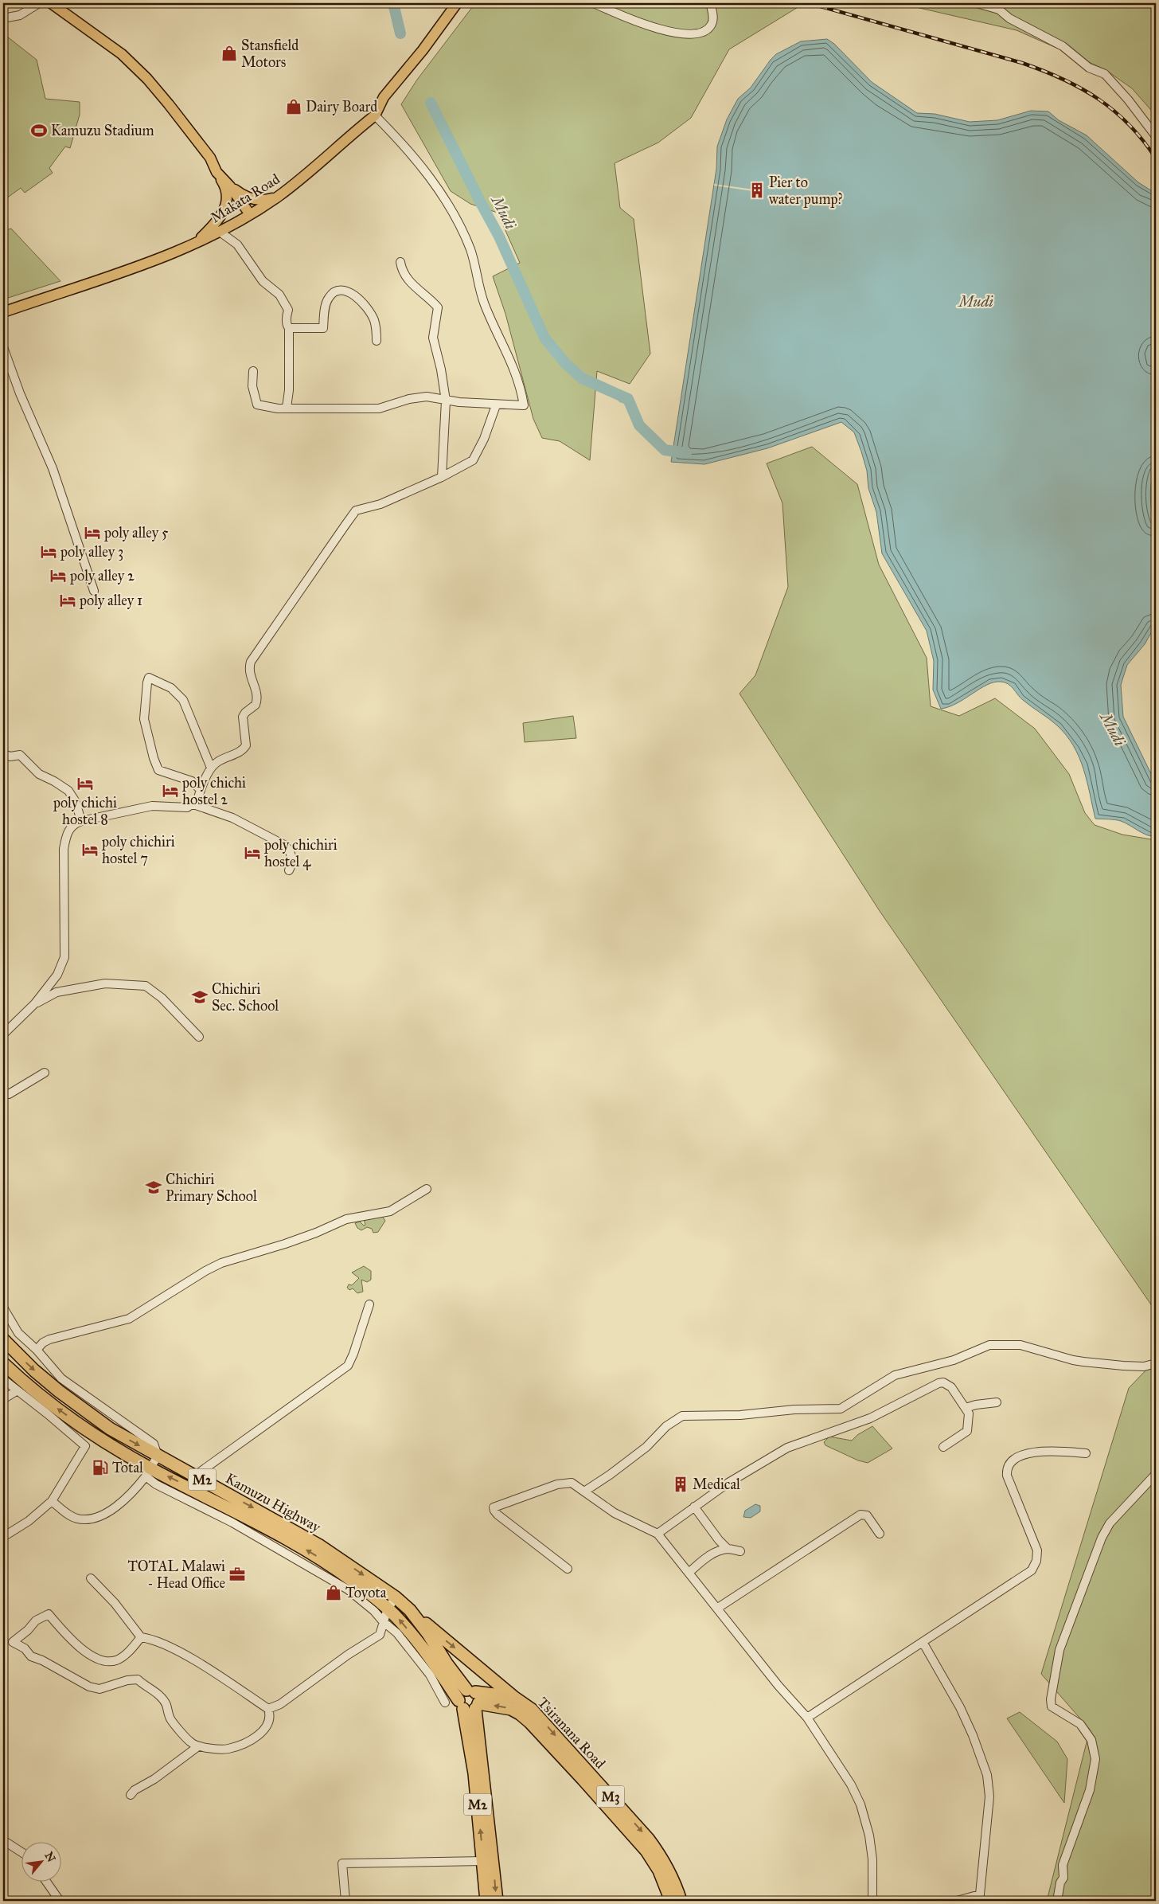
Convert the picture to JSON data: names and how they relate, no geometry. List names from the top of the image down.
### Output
{
  "streets": {
    "highway": [
      "M2",
      "Kamuzu Highway",
      "Tsiranana Road",
      "M3"
    ],
    "main road": ["Makata Road"]
  },
  "crossings": [
    ["Kamuzu Highway", "Tsiranana Road"]
  ],
  "water": ["Mudi"],
  "places": {
    "shop": ["Stansfield Motors", "Dairy Board", "Toyota"],
    "sports": ["Kamuzu Stadium"],
    "building": ["Pier to water pump?", "Medical"],
    "hotel": [
      "poly alley 5",
      "poly alley 3",
      "poly alley 2",
      "poly alley 1",
      "poly chichi hostel 8",
      "poly chichi hostel 2",
      "poly chichiri hostel 7",
      "poly chichiri hostel 4"
    ],
    "school or university": ["Chichiri Sec. School", "Chichiri Primary School"],
    "fuel station": ["Total"],
    "office": ["TOTAL Malawi - Head Office"]
  },
  "north": "top right"
}
